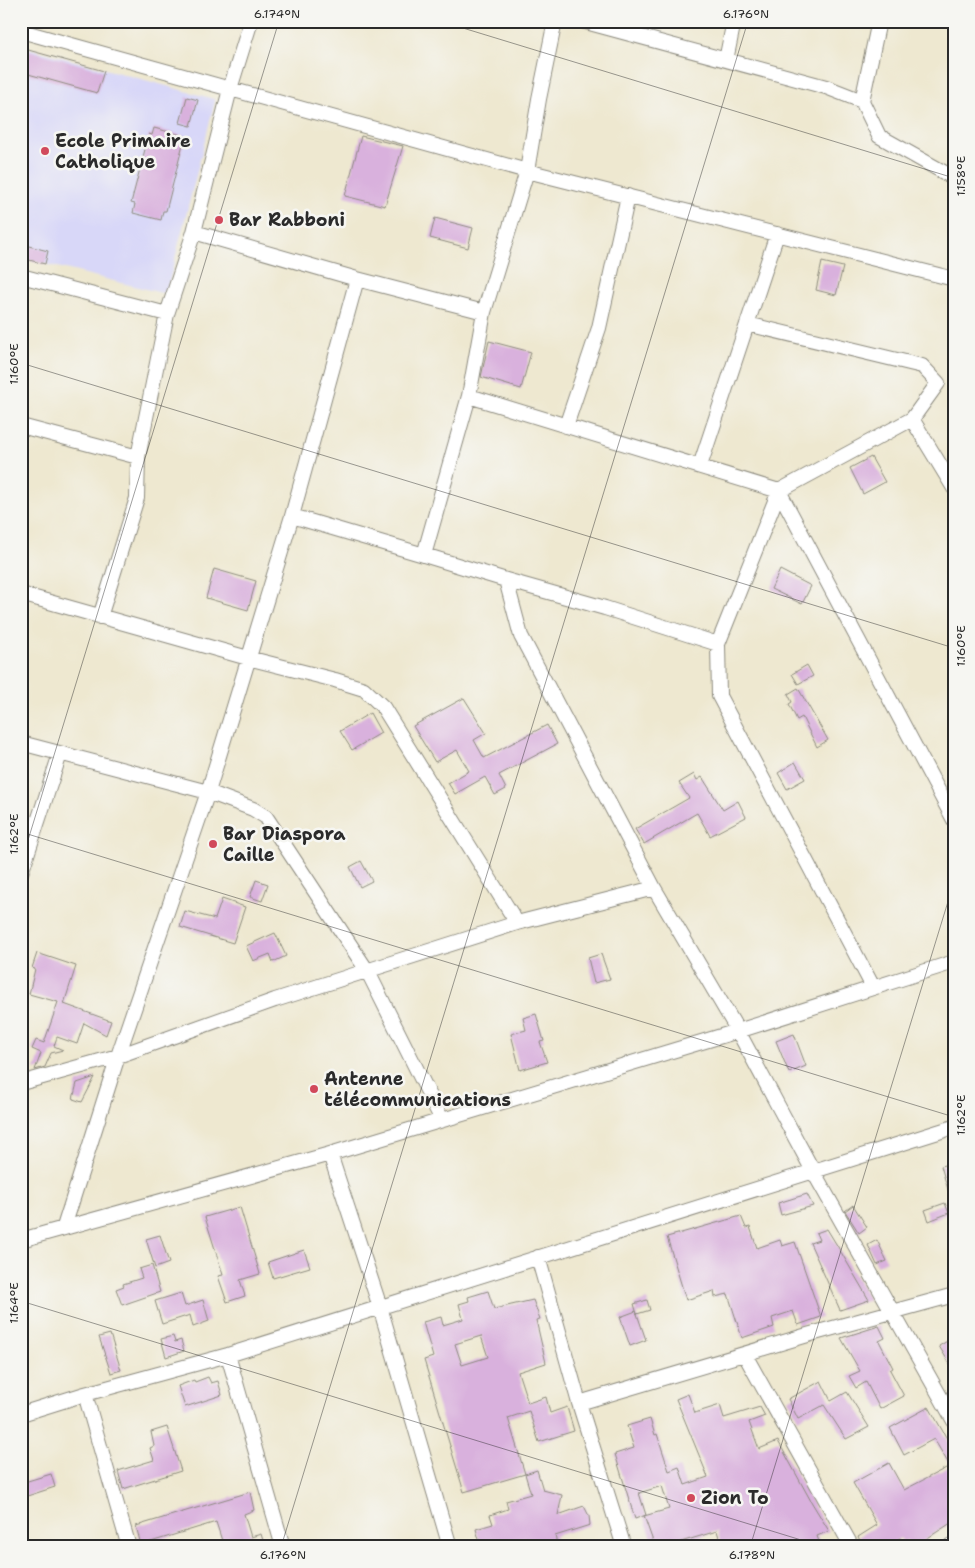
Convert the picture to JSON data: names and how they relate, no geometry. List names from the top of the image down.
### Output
{
  "places": [
    "Ecole Primaire Catholique",
    "Bar Rabboni",
    "Bar Diaspora Caille",
    "Antenne télécommunications",
    "Zion To"
  ],
  "coordinates": [
    "6.174°N",
    "6.176°N",
    "1.158°E",
    "1.160°E",
    "1.162°E",
    "1.164°E",
    "6.178°N"
  ]
}
